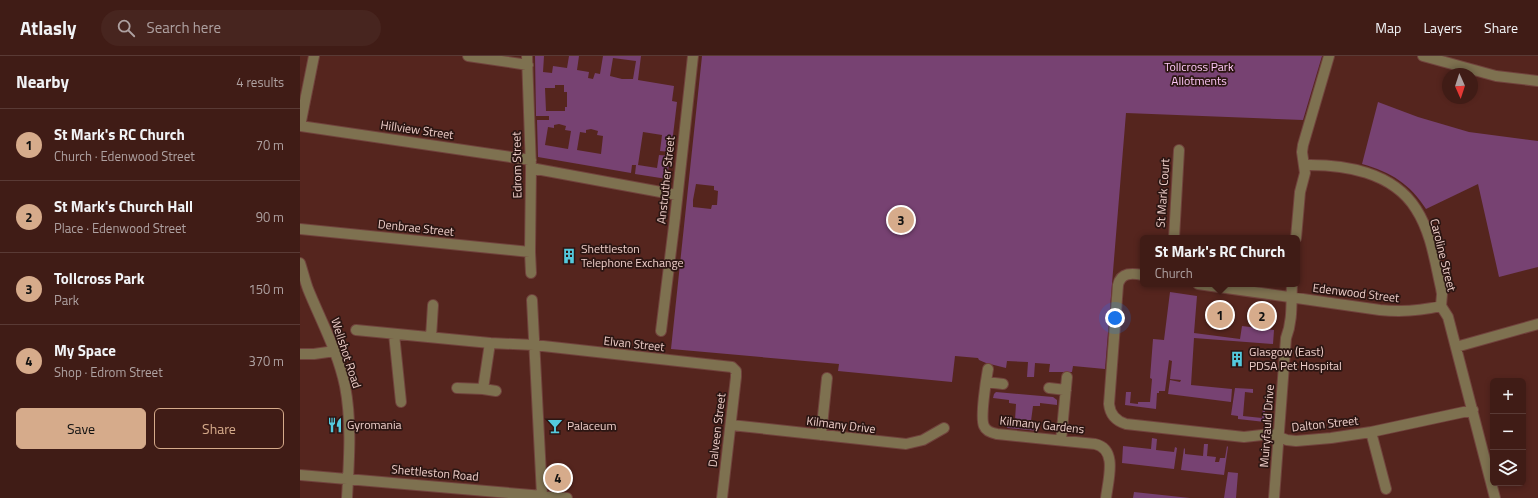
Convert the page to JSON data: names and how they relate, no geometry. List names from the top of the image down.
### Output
{
  "streets": {
    "street": [
      "Hillview Street",
      "Edrom Street",
      "Anstruther Street",
      "St Mark Court",
      "Denbrae Street",
      "Caroline Street",
      "Edenwood Street",
      "Elvan Street",
      "Wellshot Road",
      "Dalton Street",
      "Kilmany Drive",
      "Kilmany Gardens",
      "Muiryfauld Drive",
      "Dalveen Street",
      "Shettleston Road"
    ]
  },
  "crossings": [
    ["Hillview Street", "Edrom Street"],
    ["Hillview Street", "Anstruther Street"],
    ["Edrom Street", "Denbrae Street"],
    ["Caroline Street", "Edenwood Street"],
    ["Caroline Street", "Dalton Street"],
    ["Edenwood Street", "Muiryfauld Drive"],
    ["Elvan Street", "Dalveen Street"],
    ["Wellshot Road", "Shettleston Road"],
    ["Dalton Street", "Muiryfauld Drive"],
    ["Kilmany Drive", "Dalveen Street"]
  ],
  "parks": ["Tollcross Park Allotments"],
  "places": {
    "building": ["Shettleston Telephone Exchange", "Glasgow (East) PDSA Pet Hospital"],
    "restaurant": ["Gyromania"],
    "bar": ["Palaceum"]
  },
  "north": "bottom",
  "page": {
    "header": "Atlasly",
    "search": "Search here",
    "nav": ["Map", "Layers", "Share"],
    "heading": ["Nearby", "4 results"],
    "list": [
      {
        "mark": "1",
        "name": "St Mark's RC Church",
        "note": "Church · Edenwood Street",
        "value": "70 m"
      },
      {
        "mark": "2",
        "name": "St Mark's Church Hall",
        "note": "Place · Edenwood Street",
        "value": "90 m"
      },
      {
        "mark": "3",
        "name": "Tollcross Park",
        "note": "Park",
        "value": "150 m"
      },
      {
        "mark": "4",
        "name": "My Space",
        "note": "Shop · Edrom Street",
        "value": "370 m"
      }
    ],
    "pins": [
      "3",
      "1",
      "2",
      "4"
    ],
    "popup": ["St Mark's RC Church", "Church"],
    "map_buttons": ["+", "−"],
    "buttons": ["Save", "Share"]
  }
}
